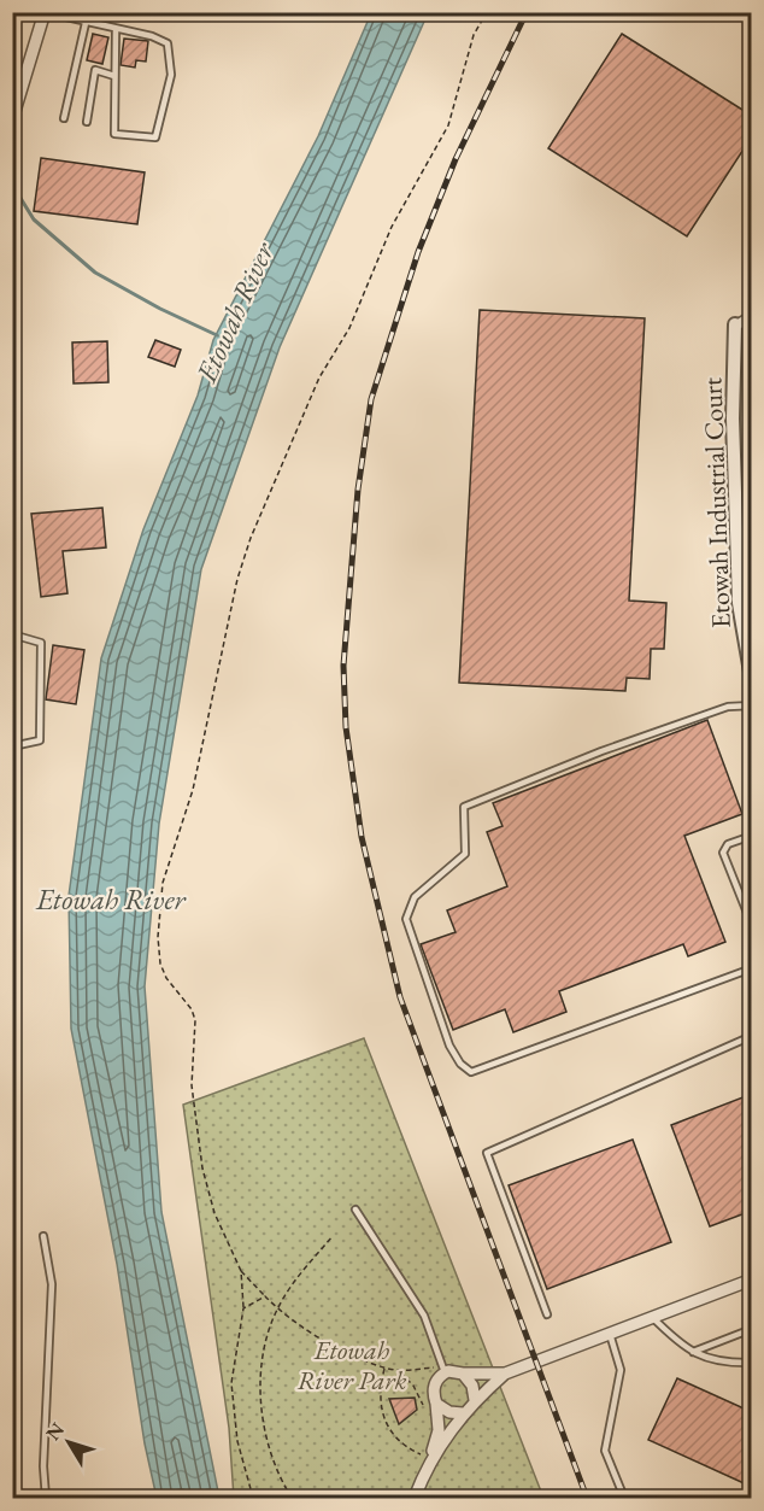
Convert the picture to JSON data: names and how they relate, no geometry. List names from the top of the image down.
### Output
{
  "streets": {
    "street": ["Etowah Industrial Court"]
  },
  "water": ["Etowah River"],
  "parks": ["Etowah River Park"],
  "north": "top left"
}
